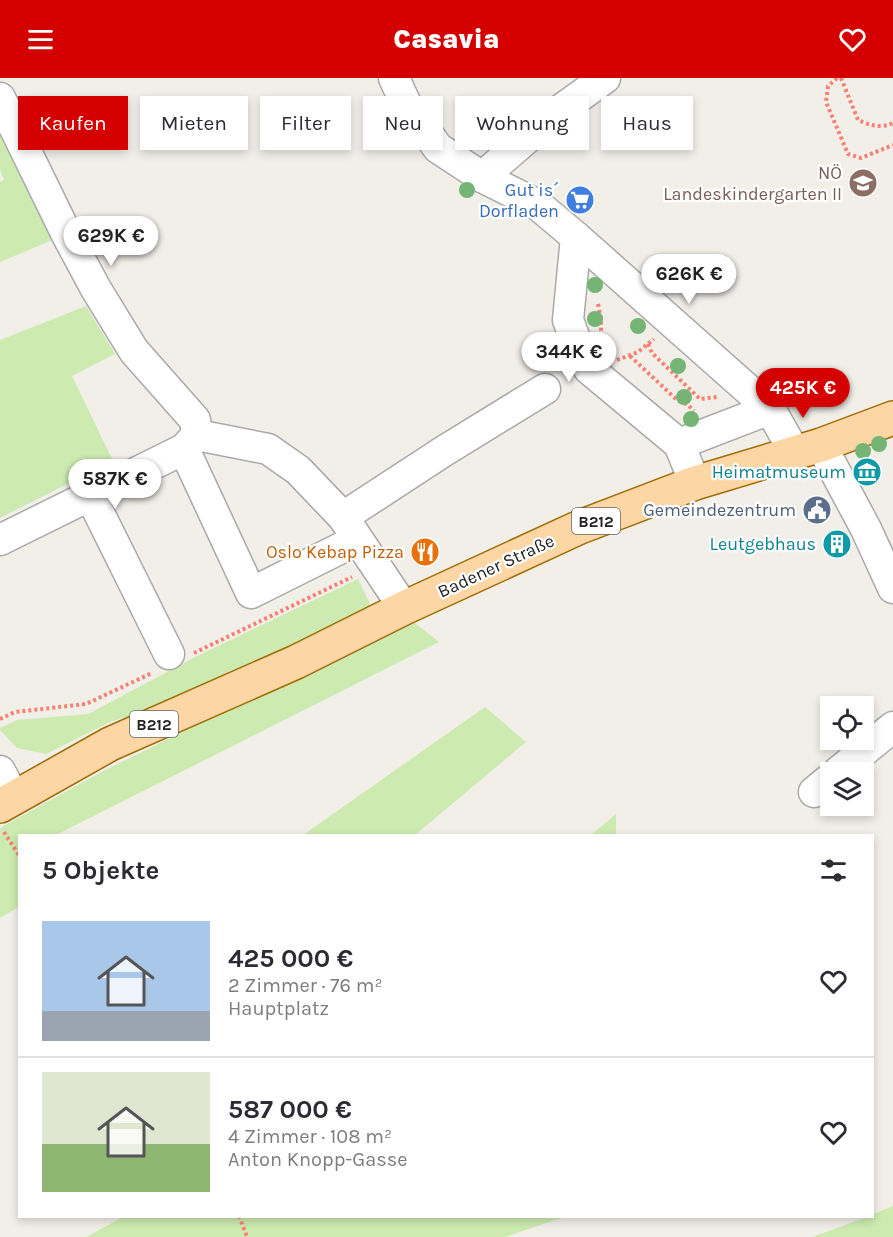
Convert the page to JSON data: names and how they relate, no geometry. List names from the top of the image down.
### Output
{
  "streets": {
    "main road": ["B212", "Badener Straße"]
  },
  "crossings": [
    ["B212", "Badener Straße"]
  ],
  "places": {
    "school or university": ["NÖ Landeskindergarten II"],
    "supermarket": ["Gut is´ Dorfladen"],
    "museum": ["Heimatmuseum"],
    "public building": ["Gemeindezentrum"],
    "building": ["Leutgebhaus"],
    "restaurant": ["Oslo Kebap Pizza"]
  },
  "page": {
    "header": "Casavia",
    "chip": [
      "Kaufen",
      "Mieten",
      "Filter",
      "Neu",
      "Wohnung",
      "Haus"
    ],
    "price": [
      "629K €",
      "626K €",
      "344K €",
      "425K €",
      "587K €"
    ],
    "heading": "5 Objekte",
    "list": [
      {
        "name": "425 000 €",
        "note": "2 Zimmer · 76 m² · Hauptplatz"
      },
      {
        "name": "587 000 €",
        "note": "4 Zimmer · 108 m² · Anton Knopp-Gasse"
      }
    ]
  }
}
